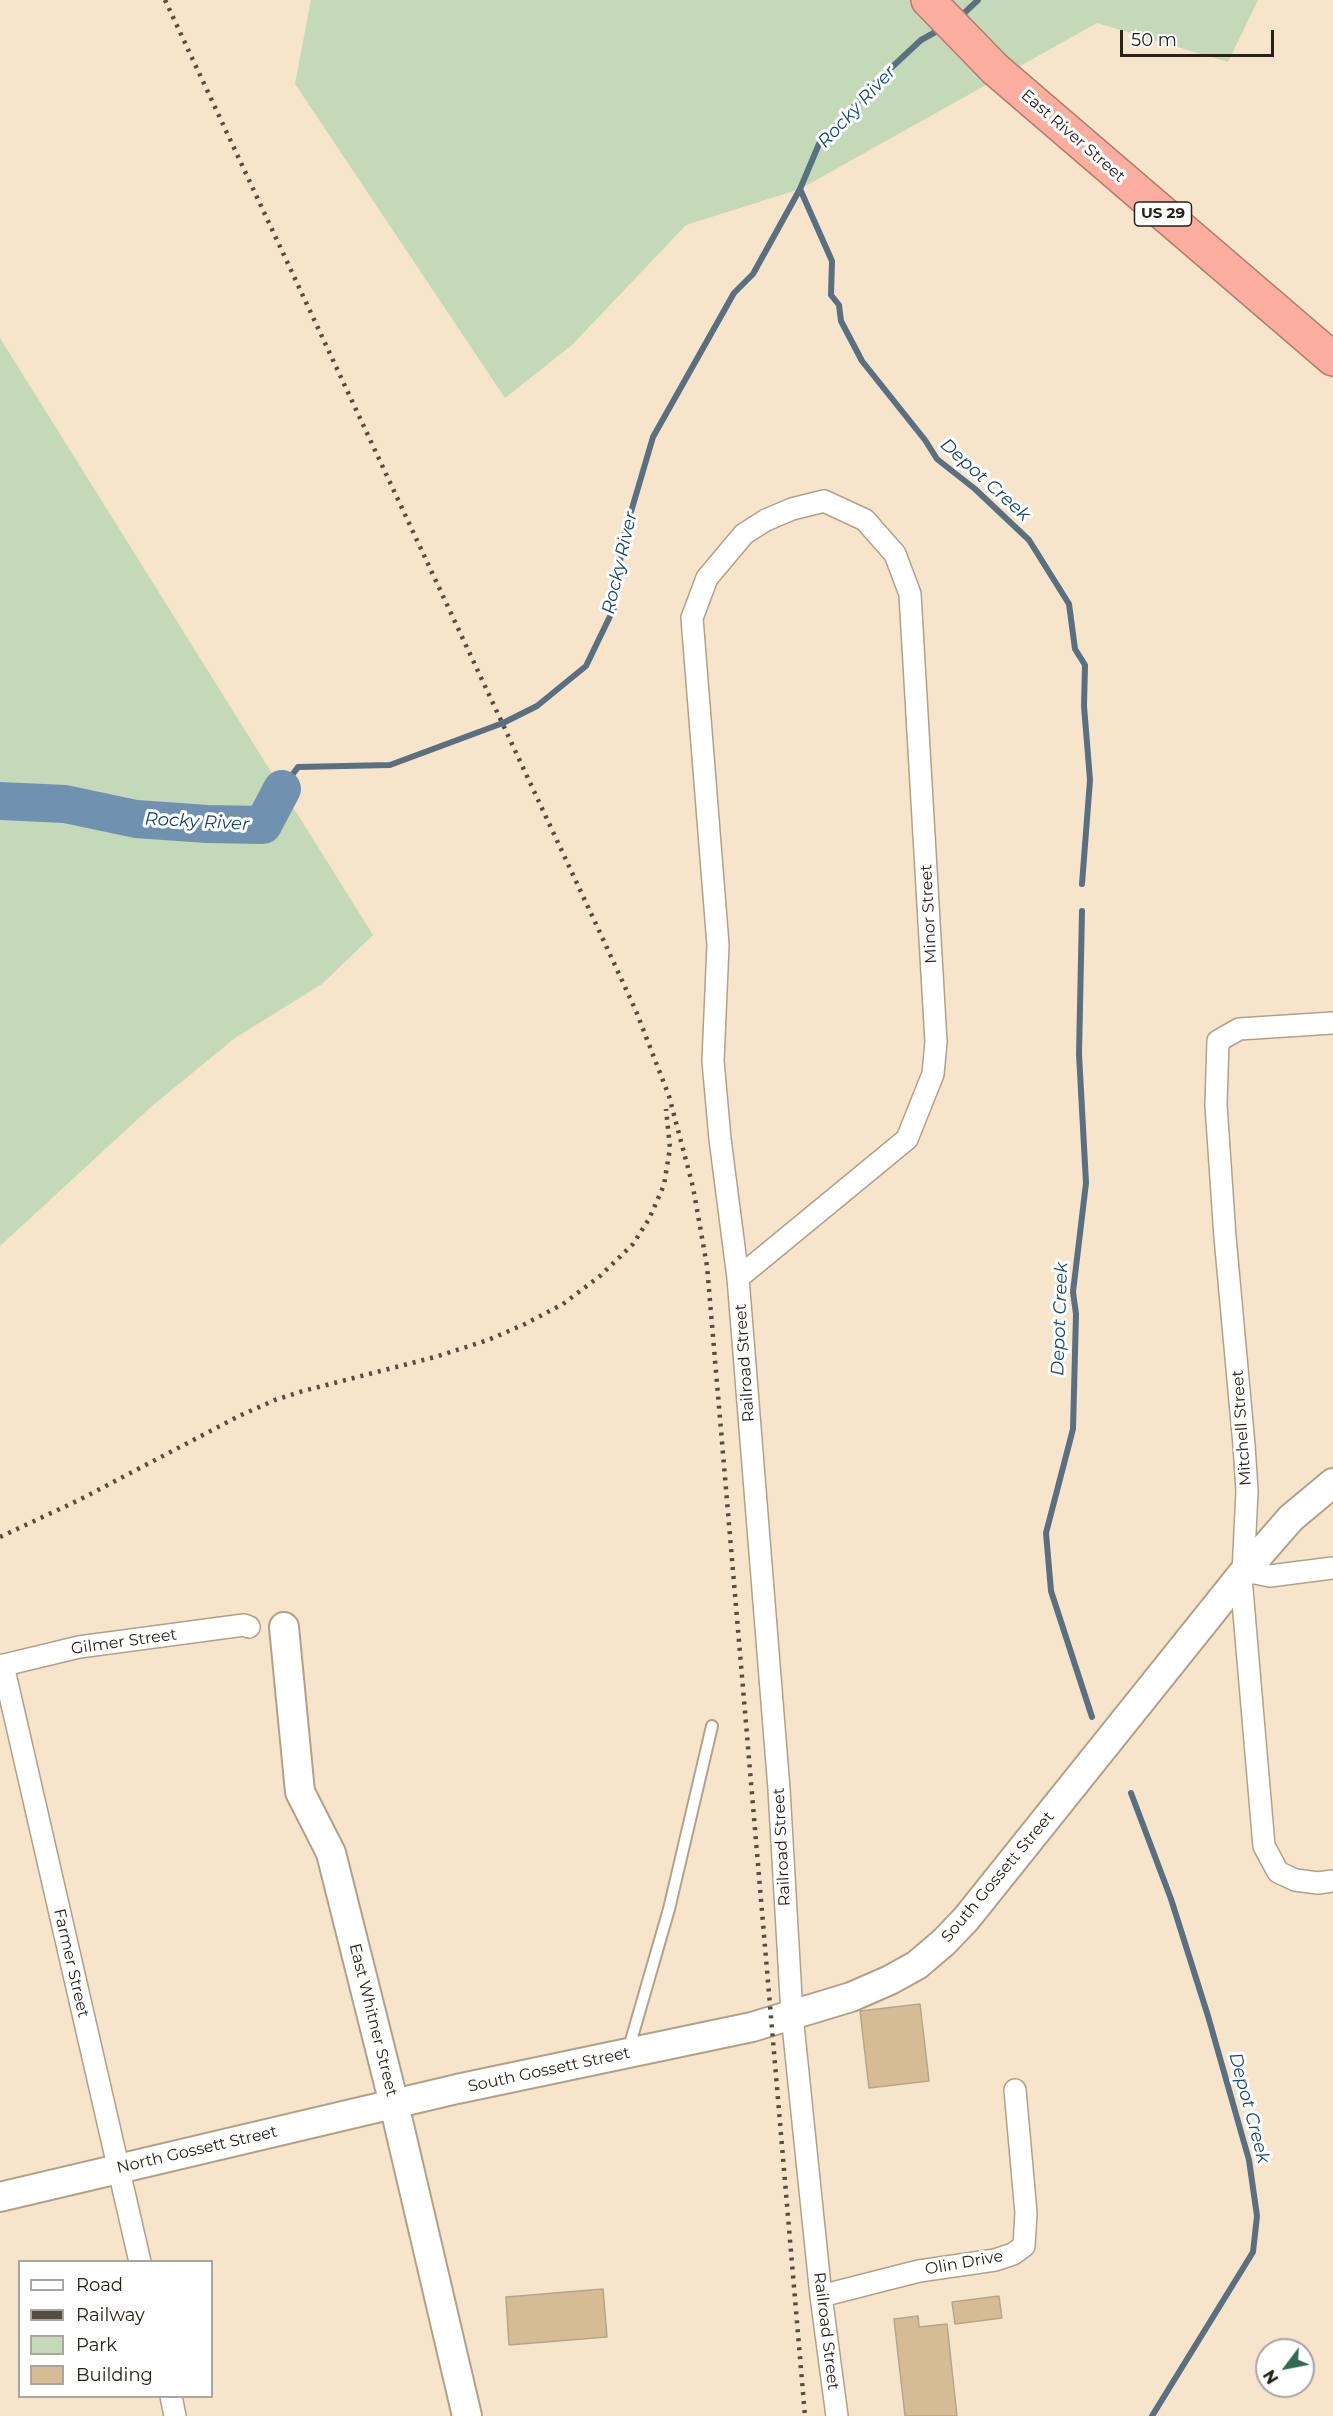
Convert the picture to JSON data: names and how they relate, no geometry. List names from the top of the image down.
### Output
{
  "streets": {
    "highway": ["East River Street", "US 29"],
    "main road": ["South Gossett Street", "East Whitner Street", "North Gossett Street"],
    "street": [
      "Minor Street",
      "Railroad Street",
      "Mitchell Street",
      "Gilmer Street",
      "Farmer Street",
      "Olin Drive"
    ]
  },
  "crossings": [
    ["Minor Street", "Railroad Street"],
    ["Railroad Street", "South Gossett Street"],
    ["Railroad Street", "Olin Drive"],
    ["Mitchell Street", "South Gossett Street"],
    ["Gilmer Street", "Farmer Street"],
    ["South Gossett Street", "East Whitner Street"],
    ["South Gossett Street", "North Gossett Street"],
    ["Farmer Street", "North Gossett Street"],
    ["East Whitner Street", "North Gossett Street"]
  ],
  "water": ["Rocky River", "Depot Creek"],
  "legend": [
    "Road",
    "Railway",
    "Park",
    "Building"
  ],
  "scale_bar": "50 m",
  "north": "bottom left"
}
